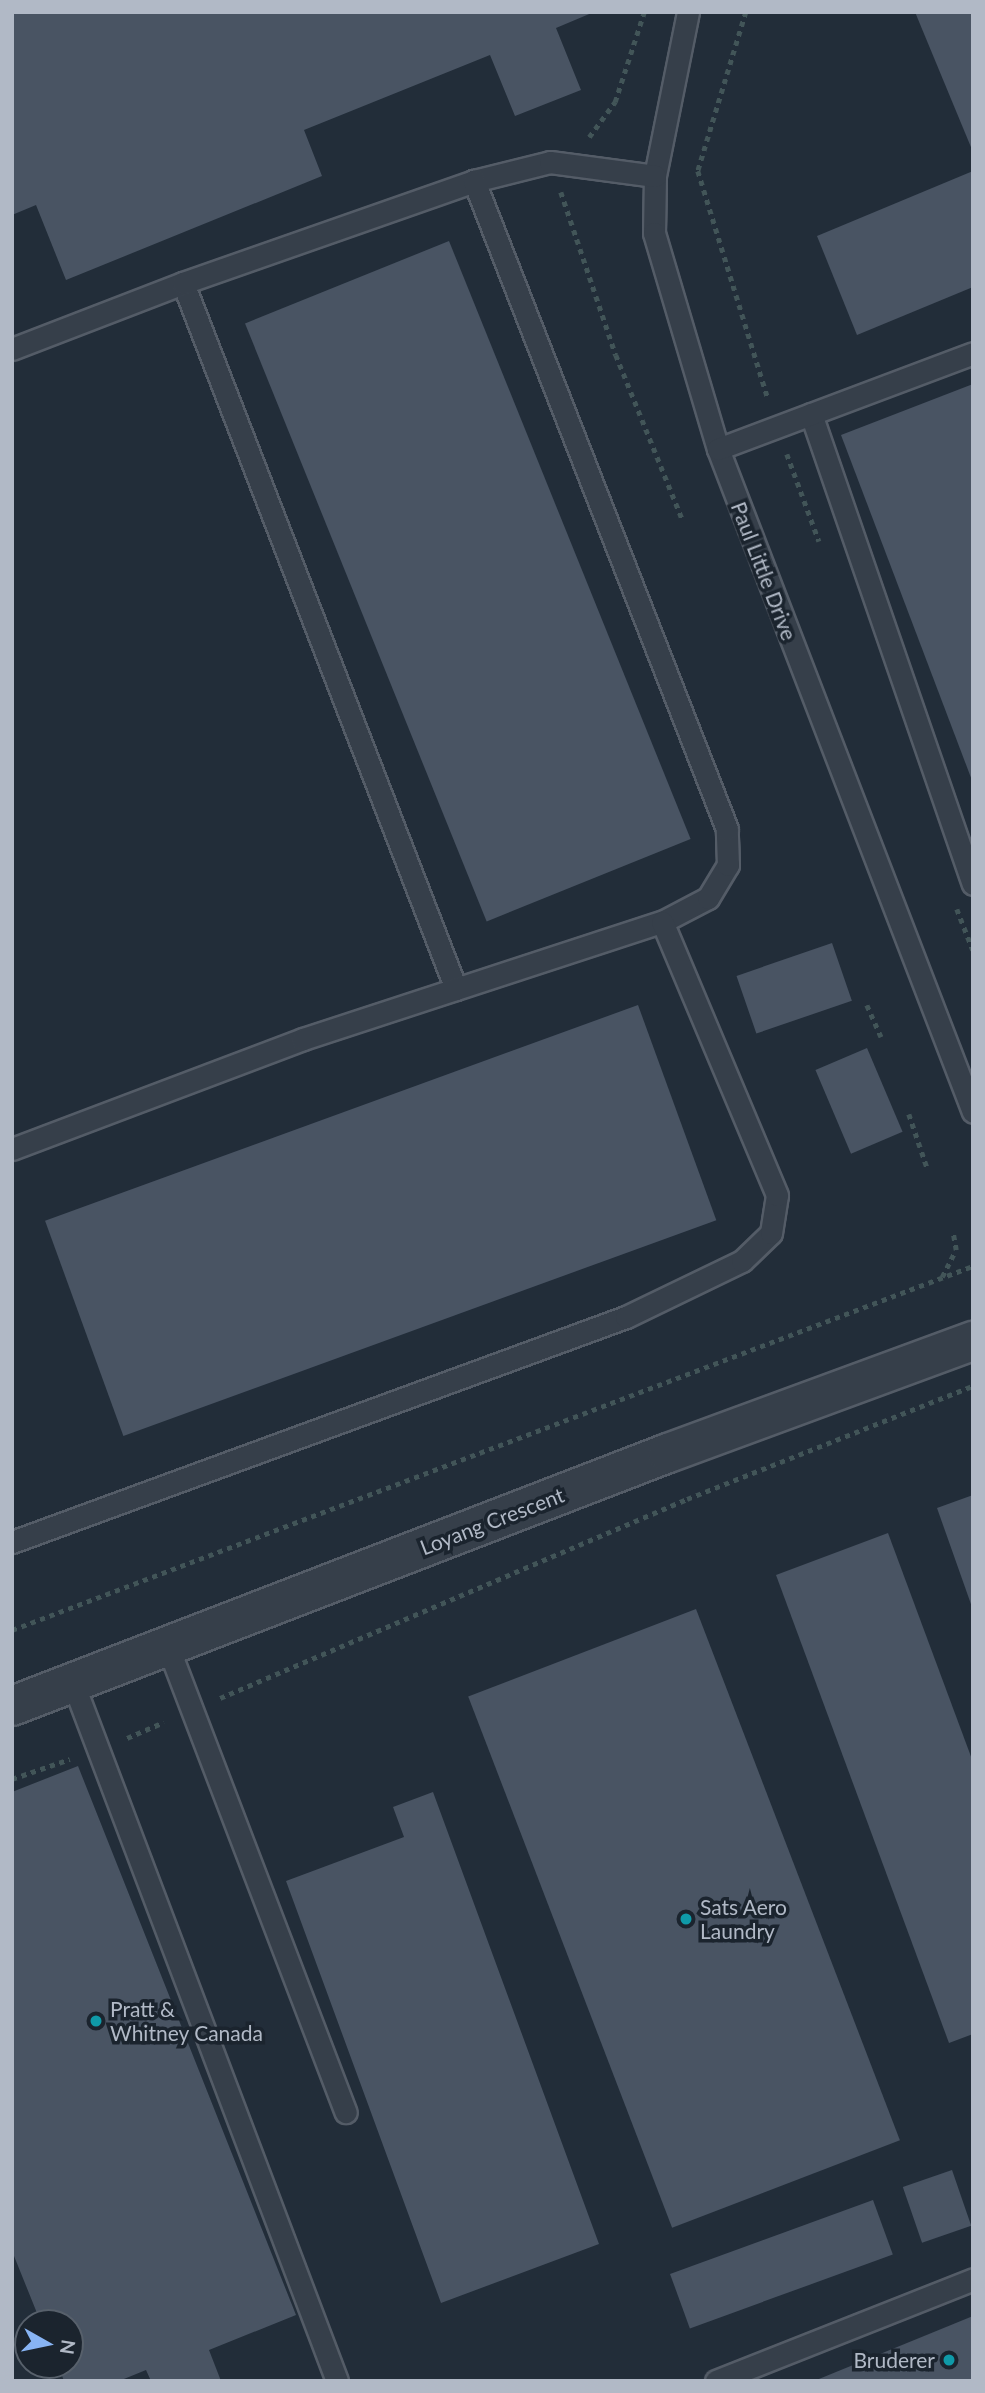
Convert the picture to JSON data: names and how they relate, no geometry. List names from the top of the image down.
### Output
{
  "streets": {
    "street": ["Loyang Crescent"],
    "lane": ["Paul Little Drive"]
  },
  "places": ["Sats Aero Laundry", "Pratt & Whitney Canada", "Bruderer"],
  "north": "right"
}
